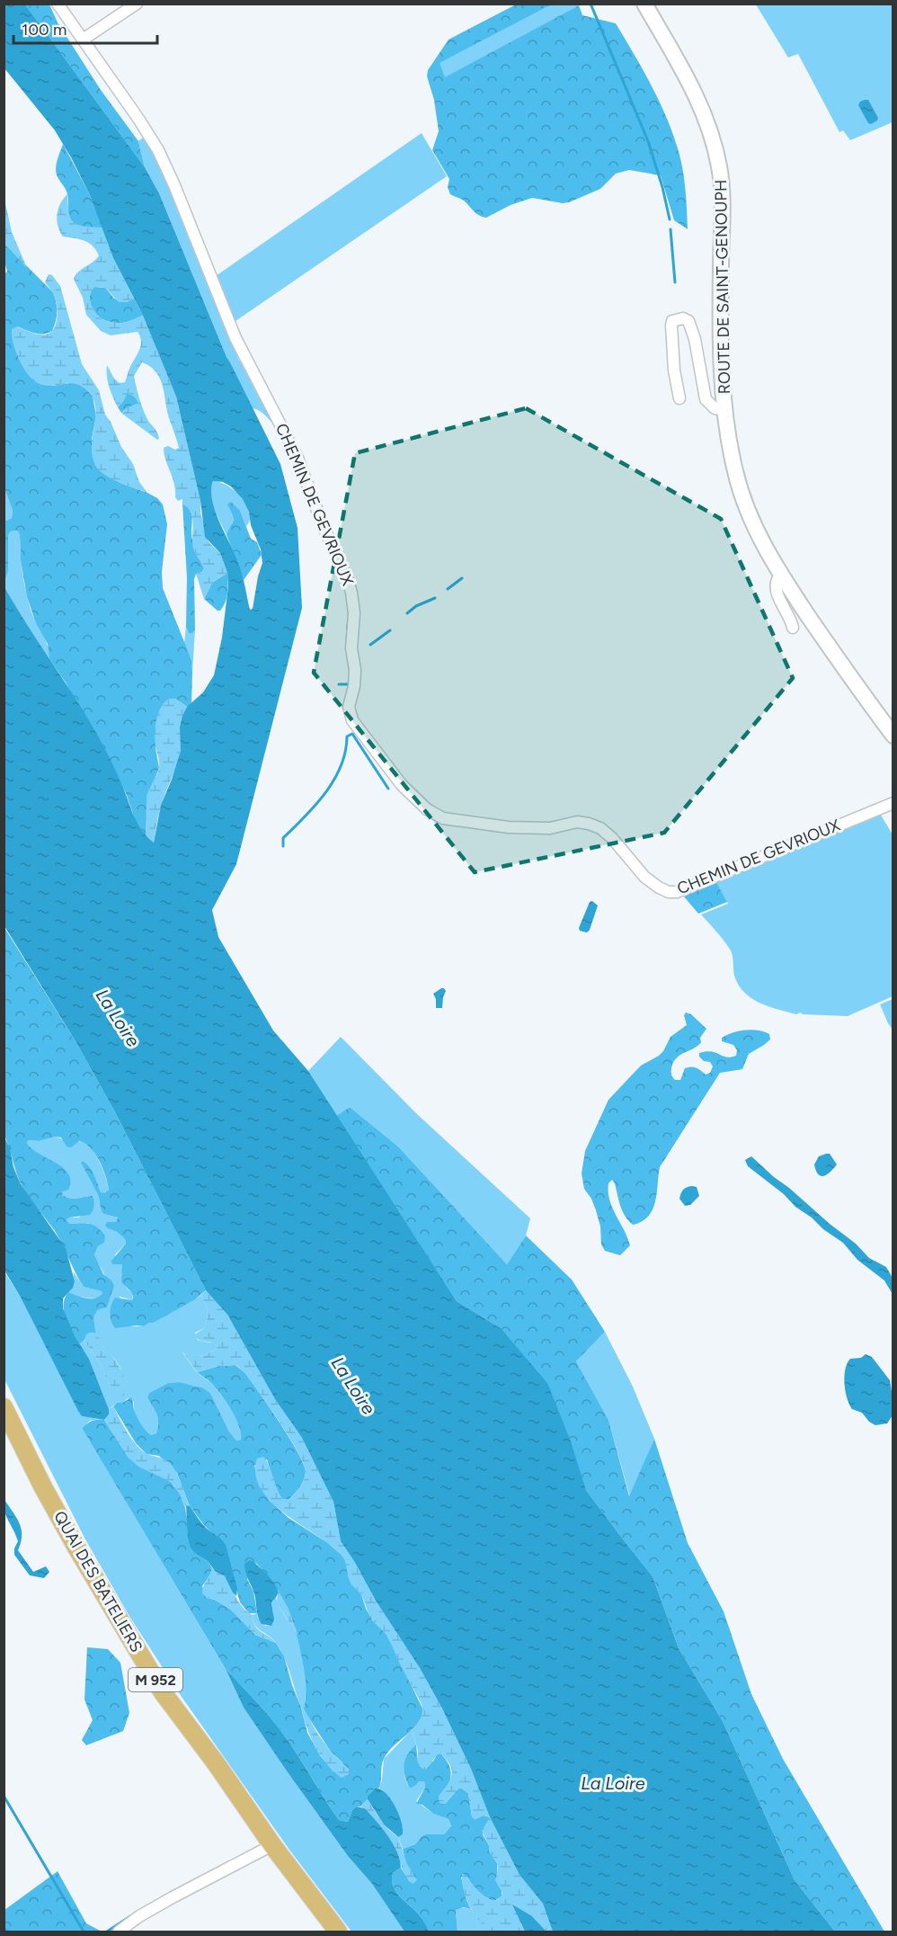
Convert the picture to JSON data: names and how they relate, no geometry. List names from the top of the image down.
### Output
{
  "streets": {
    "main road": ["QUAI DES BATELIERS", "M 952"],
    "street": ["ROUTE DE SAINT-GENOUPH", "CHEMIN DE GEVRIOUX"]
  },
  "water": ["La Loire"],
  "scale_bar": "100 m"
}
